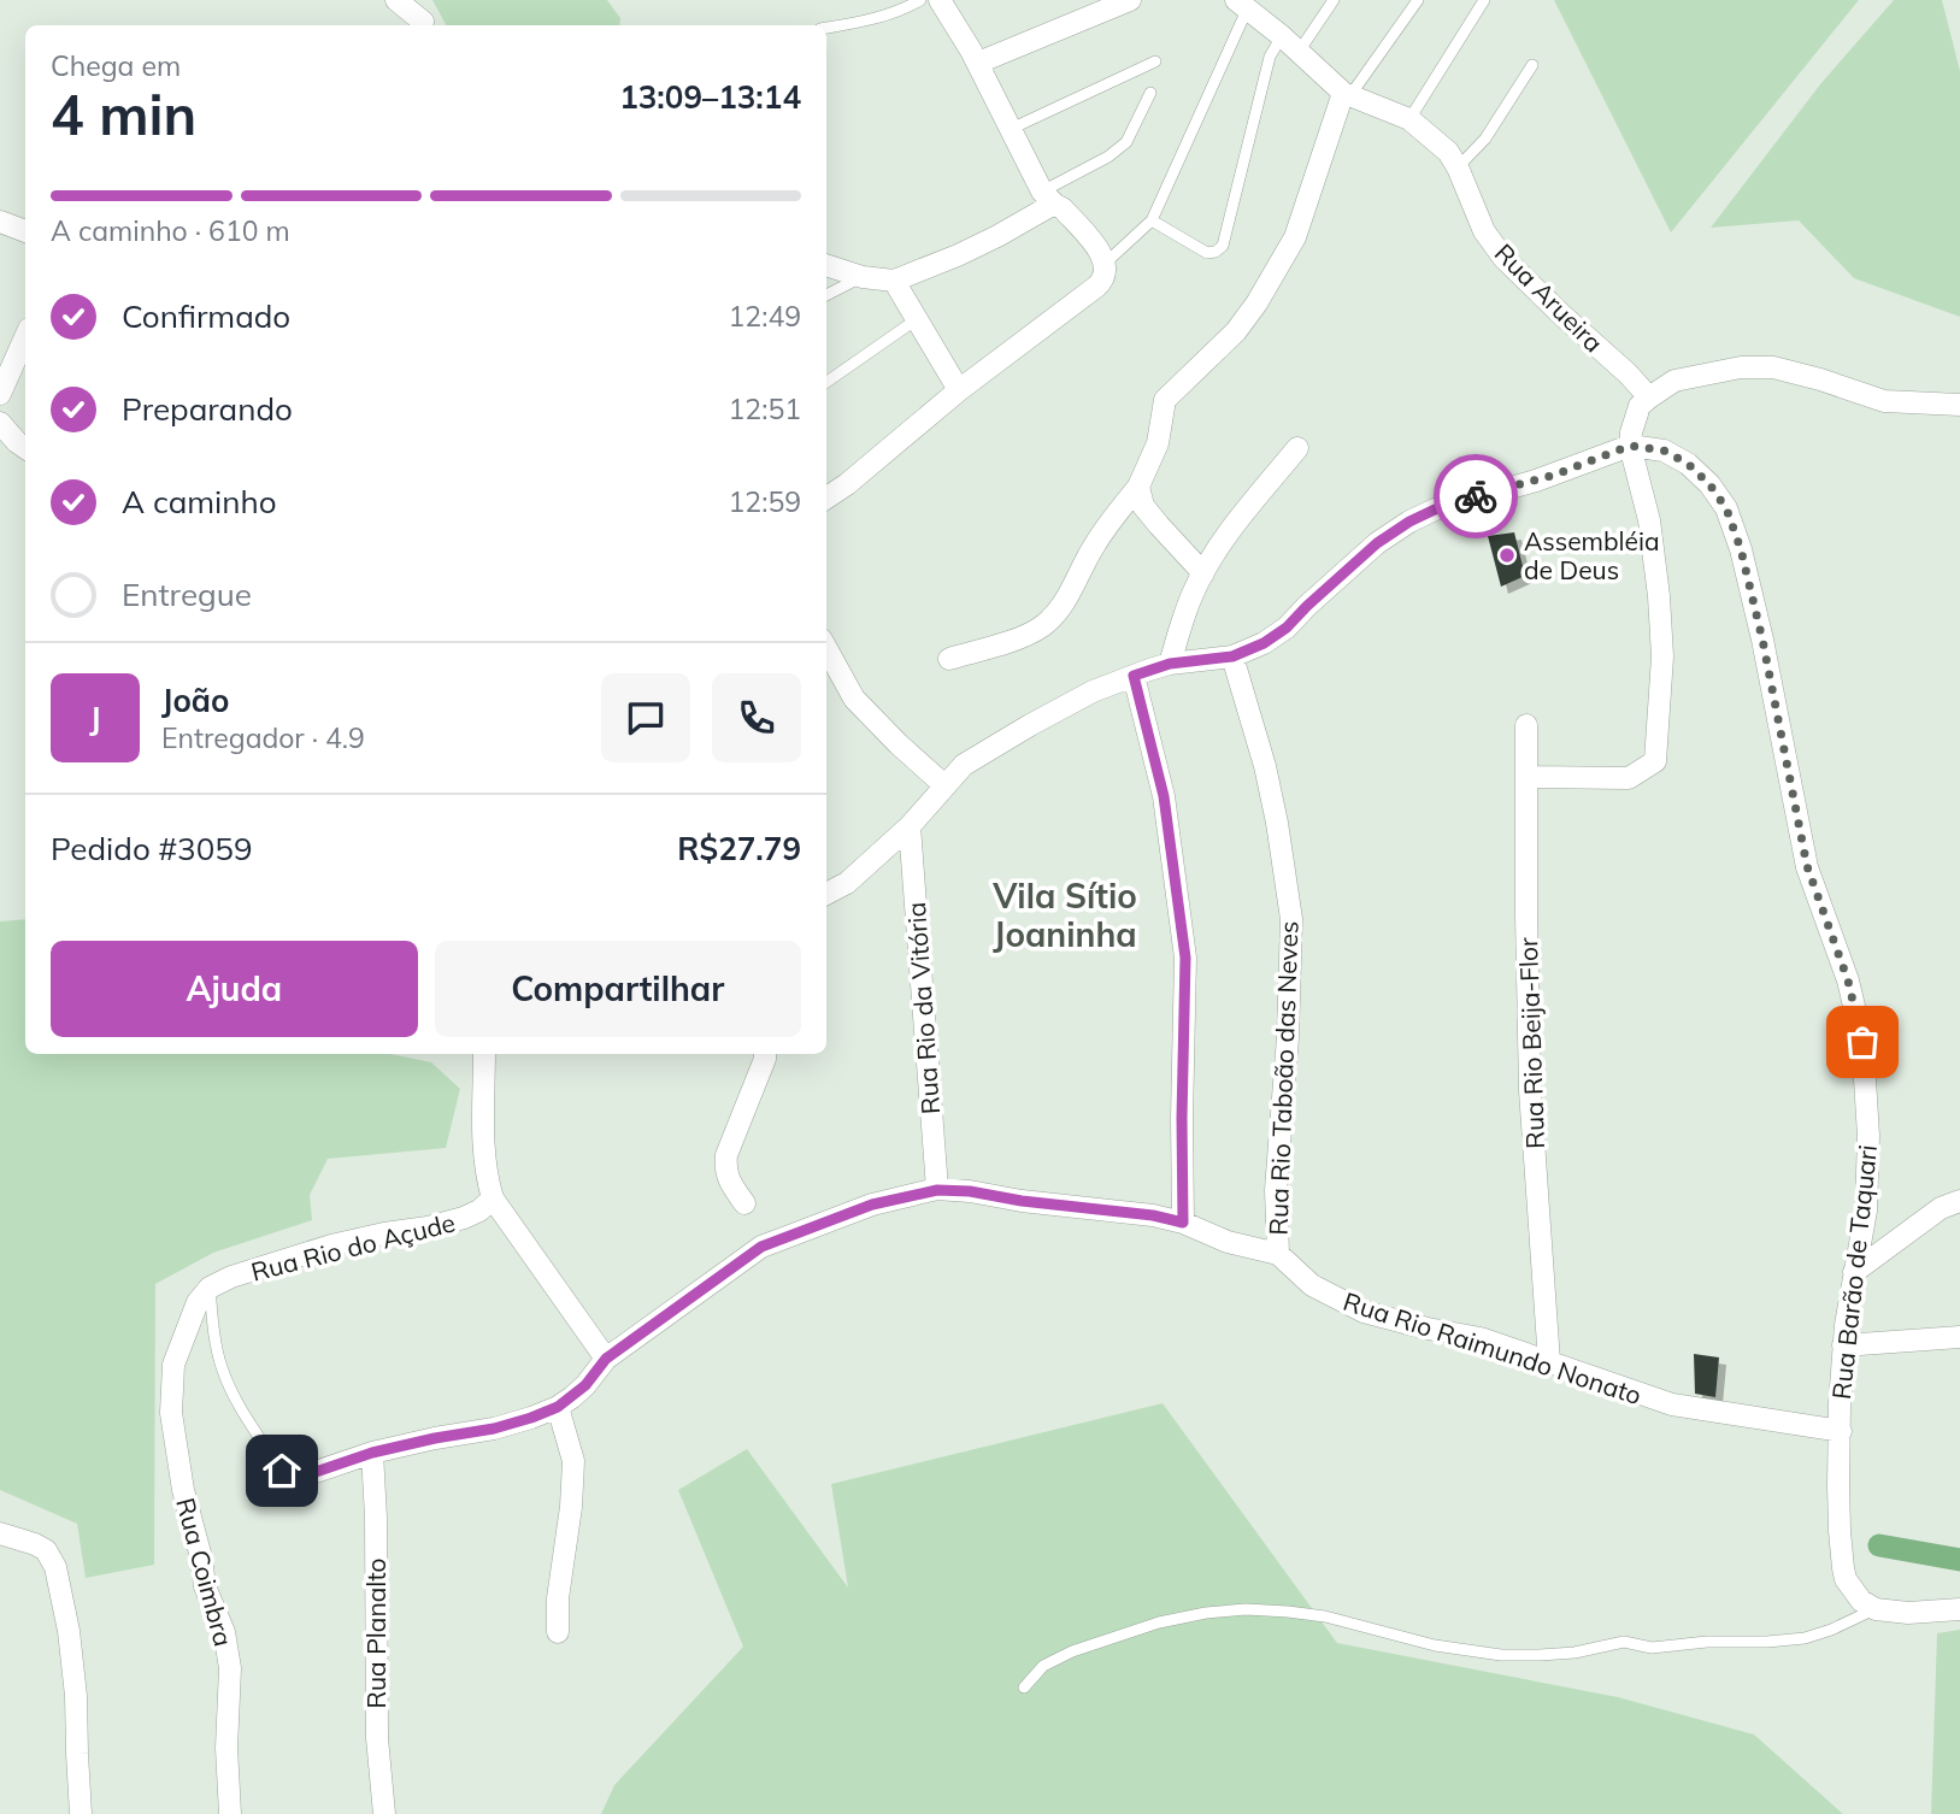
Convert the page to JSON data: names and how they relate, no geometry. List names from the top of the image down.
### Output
{
  "streets": {
    "street": [
      "Rua Arueira",
      "Rua Rio da Vitória",
      "Rua Rio Beija-Flor",
      "Rua Rio Taboão das Neves",
      "Rua Rio do Açude",
      "Rua Barão de Taquari",
      "Rua Rio Raimundo Nonato",
      "Rua Coimbra",
      "Rua Planalto"
    ]
  },
  "crossings": [
    ["Rua Rio da Vitória", "Rua Rio Raimundo Nonato"],
    ["Rua Rio Beija-Flor", "Rua Rio Raimundo Nonato"],
    ["Rua Rio Taboão das Neves", "Rua Rio Raimundo Nonato"],
    ["Rua Rio do Açude", "Rua Coimbra"],
    ["Rua Barão de Taquari", "Rua Rio Raimundo Nonato"],
    ["Rua Rio Raimundo Nonato", "Rua Planalto"]
  ],
  "districts": ["Vila Sítio Joaninha"],
  "places": ["Assembléia de Deus"],
  "page": {
    "heading": ["4 min", "Chega em", "13:09–13:14"],
    "panel": [
      "João",
      "Entregador · 4.9",
      "Pedido #3059",
      "R$27.79"
    ],
    "bar": "A caminho · 610 m",
    "list": [
      ["Confirmado", "12:49"],
      ["Preparando", "12:51"],
      ["A caminho", "12:59"],
      "Entregue"
    ],
    "round": "J",
    "buttons": ["Ajuda", "Compartilhar"]
  }
}
